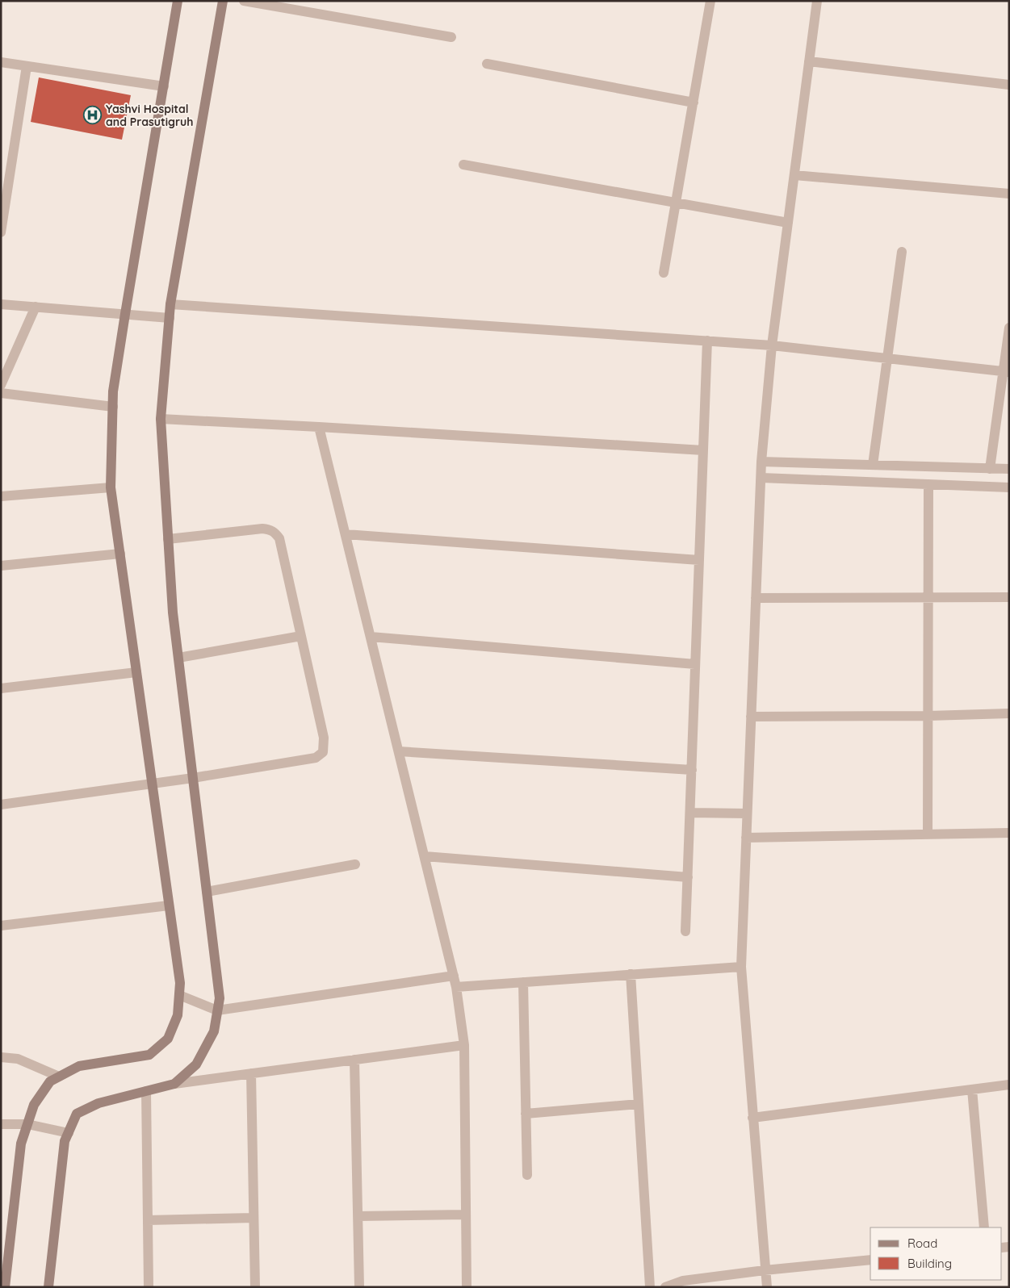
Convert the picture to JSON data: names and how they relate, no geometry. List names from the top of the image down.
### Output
{
  "places": {
    "hospital": ["Yashvi Hospital and Prasutigruh"]
  },
  "legend": ["Road", "Building"]
}
